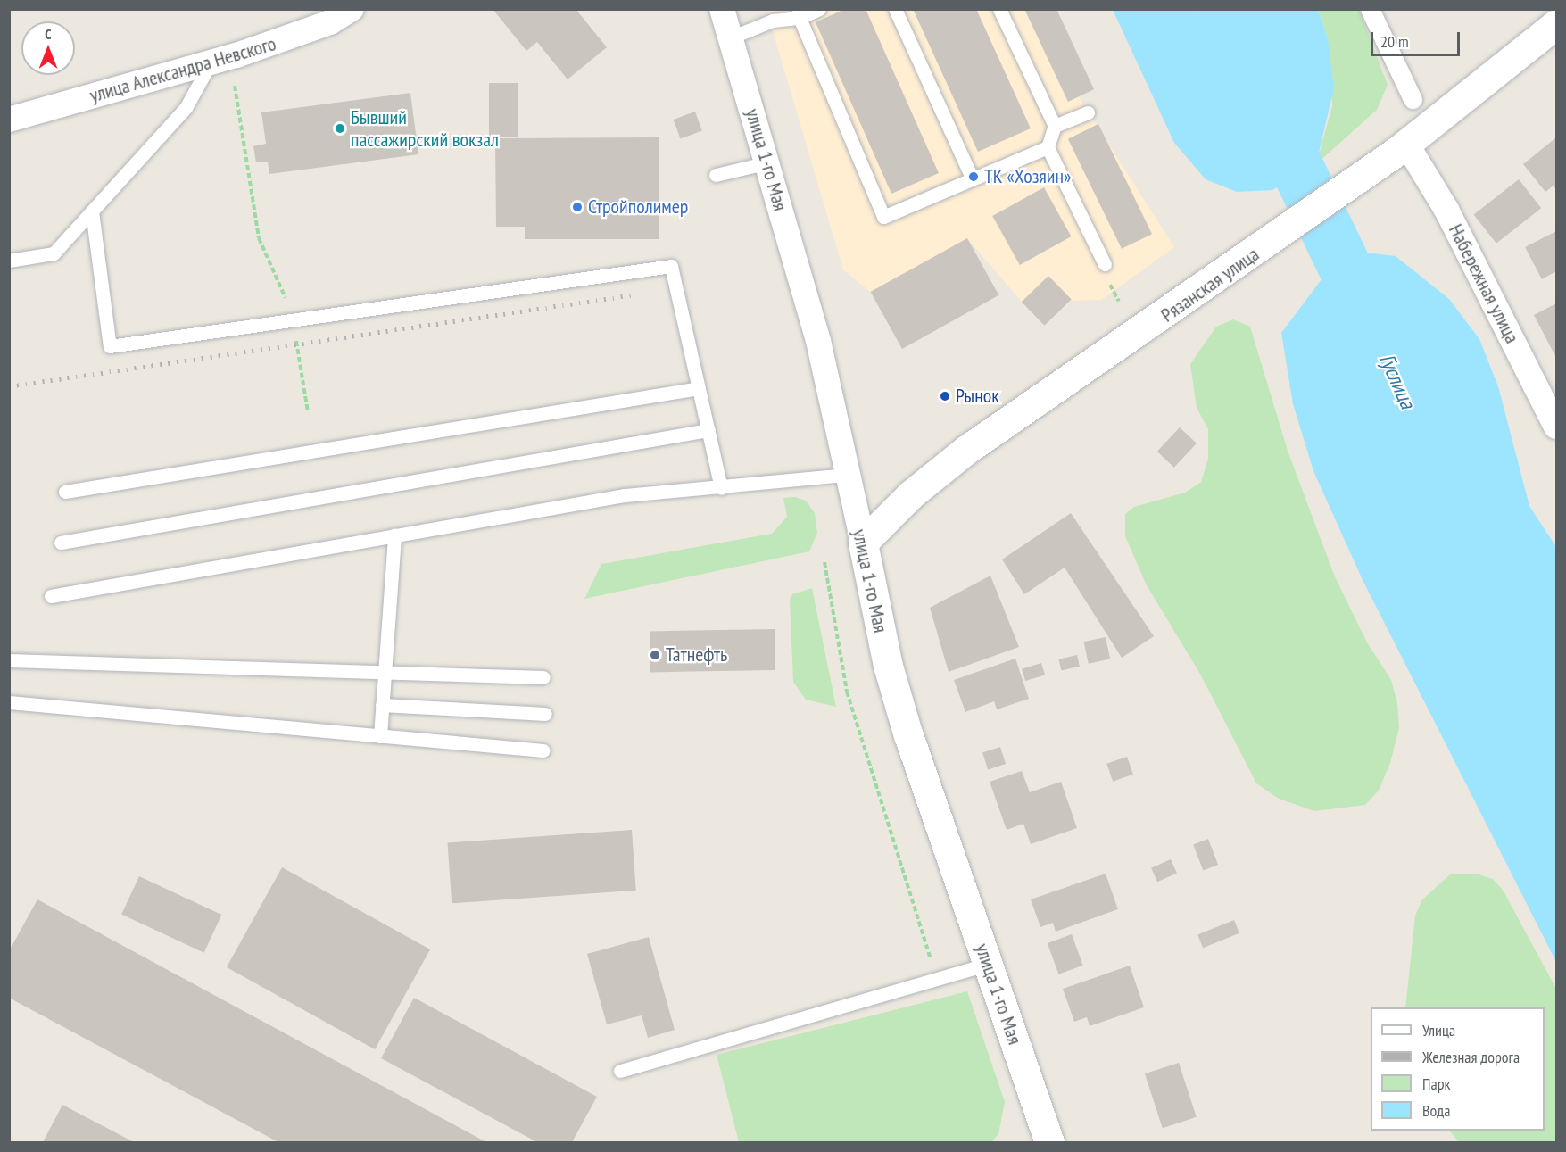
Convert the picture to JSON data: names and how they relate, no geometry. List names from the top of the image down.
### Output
{
  "streets": {
    "main road": ["улица 1-го Мая", "Рязанская улица"],
    "street": ["улица Александра Невского", "Набережная улица"]
  },
  "crossings": [
    ["улица 1-го Мая", "Рязанская улица"],
    ["Набережная улица", "Рязанская улица"]
  ],
  "water": ["Гуслица"],
  "places": [
    "Бывший пассажирский вокзал",
    "ТК «Хозяин»",
    "Стройполимер",
    "Рынок",
    "Татнефть"
  ],
  "legend": [
    "Улица",
    "Железная дорога",
    "Парк",
    "Вода"
  ],
  "scale_bar": "20 m",
  "north": "top"
}
